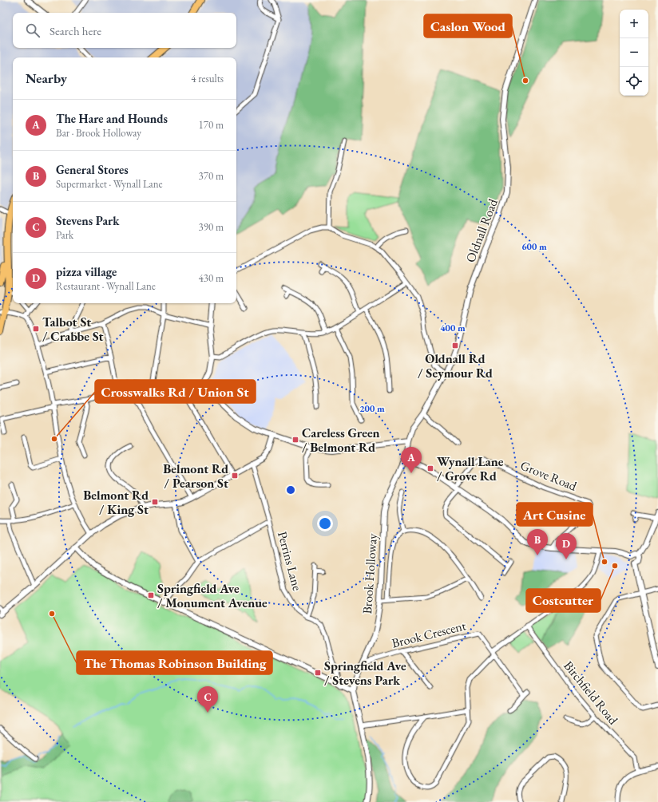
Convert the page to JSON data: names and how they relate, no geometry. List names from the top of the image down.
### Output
{
  "streets": {
    "street": [
      "Oldnall Road",
      "Grove Road",
      "Perrins Lane",
      "Brook Holloway",
      "Brook Crescent",
      "Birchfield Road"
    ]
  },
  "crossings": [
    ["Oldnall Road", "Brook Holloway"],
    ["Brook Holloway", "Brook Crescent"]
  ],
  "places": {
    "other": [
      "Caslon Wood",
      "Crosswalks Rd / Union St",
      "Art Cusine",
      "Costcutter",
      "The Thomas Robinson Building"
    ],
    "transit": [
      "Talbot St / Crabbe St",
      "Oldnall Rd / Seymour Rd",
      "Careless Green / Belmont Rd",
      "Wynall Lane / Grove Rd",
      "Belmont Rd / Pearson St",
      "Belmont Rd / King St",
      "Springfield Ave / Monument Avenue",
      "Springfield Ave / Stevens Park"
    ]
  },
  "page": {
    "map_buttons": ["+", "−"],
    "search": "Search here",
    "heading": ["Nearby", "4 results"],
    "list": [
      {
        "mark": "A",
        "name": "The Hare and Hounds",
        "note": "Bar · Brook Holloway",
        "value": "170 m"
      },
      {
        "mark": "B",
        "name": "General Stores",
        "note": "Supermarket · Wynall Lane",
        "value": "370 m"
      },
      {
        "mark": "C",
        "name": "Stevens Park",
        "note": "Park",
        "value": "390 m"
      },
      {
        "mark": "D",
        "name": "pizza village",
        "note": "Restaurant · Wynall Lane",
        "value": "430 m"
      }
    ],
    "pins": [
      "A",
      "B",
      "D",
      "C"
    ]
  },
  "rings": ["600 m", "400 m", "200 m"]
}
